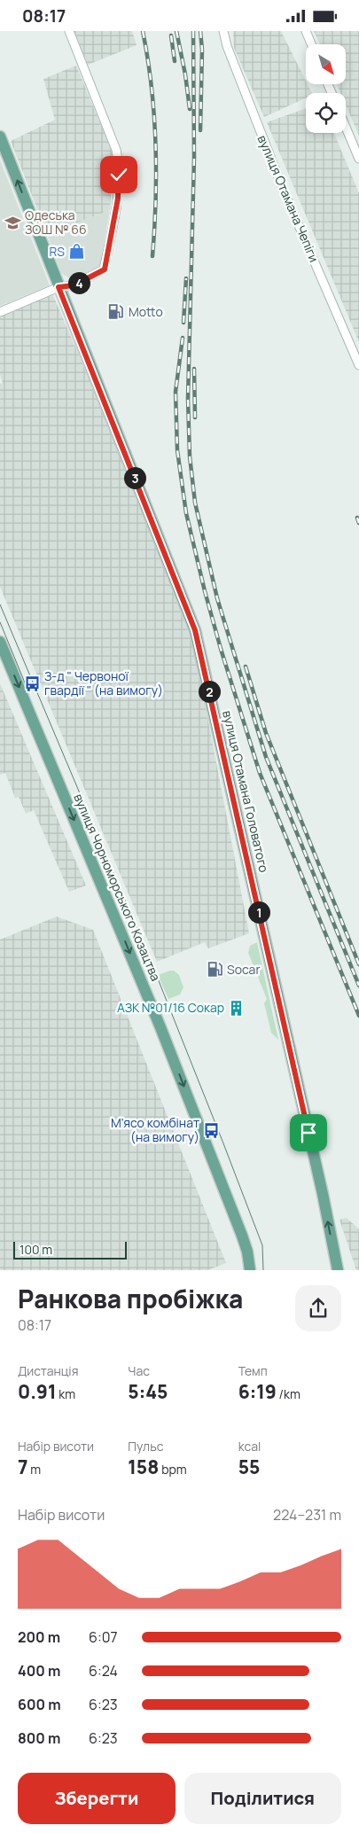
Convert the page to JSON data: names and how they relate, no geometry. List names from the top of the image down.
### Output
{
  "streets": {
    "main road": ["вулиця Отамана Головатого", "вулиця Чорноморського Козацтва"],
    "street": ["вулиця Отамана Чепіги"]
  },
  "one_way": ["вулиця Отамана Головатого", "вулиця Чорноморського Козацтва"],
  "places": {
    "school or university": ["Одеська ЗОШ № 66"],
    "shop": ["RS"],
    "fuel station": ["Motto", "Socar"],
    "bus stop": ["З-д \" Червоної гвардії \" (на вимогу)", "М'ясо комбінат (на вимогу)"],
    "building": ["АЗК №01/16 Сокар"]
  },
  "scale_bar": "100 m",
  "north": "bottom right",
  "page": {
    "status": "08:17",
    "pins": [
      "4",
      "3",
      "2",
      "1"
    ],
    "scale": "100 m",
    "heading": ["Ранкова пробіжка", "08:17"],
    "stats": [
      ["Дистанція", "0.91 km"],
      ["Час", "5:45"],
      ["Темп", "6:19 /km"],
      ["Набір висоти", "7 m"],
      ["Пульс", "158 bpm"],
      ["kcal", "55"]
    ],
    "chart": ["Набір висоти", "224–231 m"],
    "list": [
      {
        "name": "200 m",
        "note": "6:07"
      },
      {
        "name": "400 m",
        "note": "6:24"
      },
      {
        "name": "600 m",
        "note": "6:23"
      },
      {
        "name": "800 m",
        "note": "6:23"
      }
    ],
    "buttons": ["Зберегти", "Поділитися"]
  }
}
